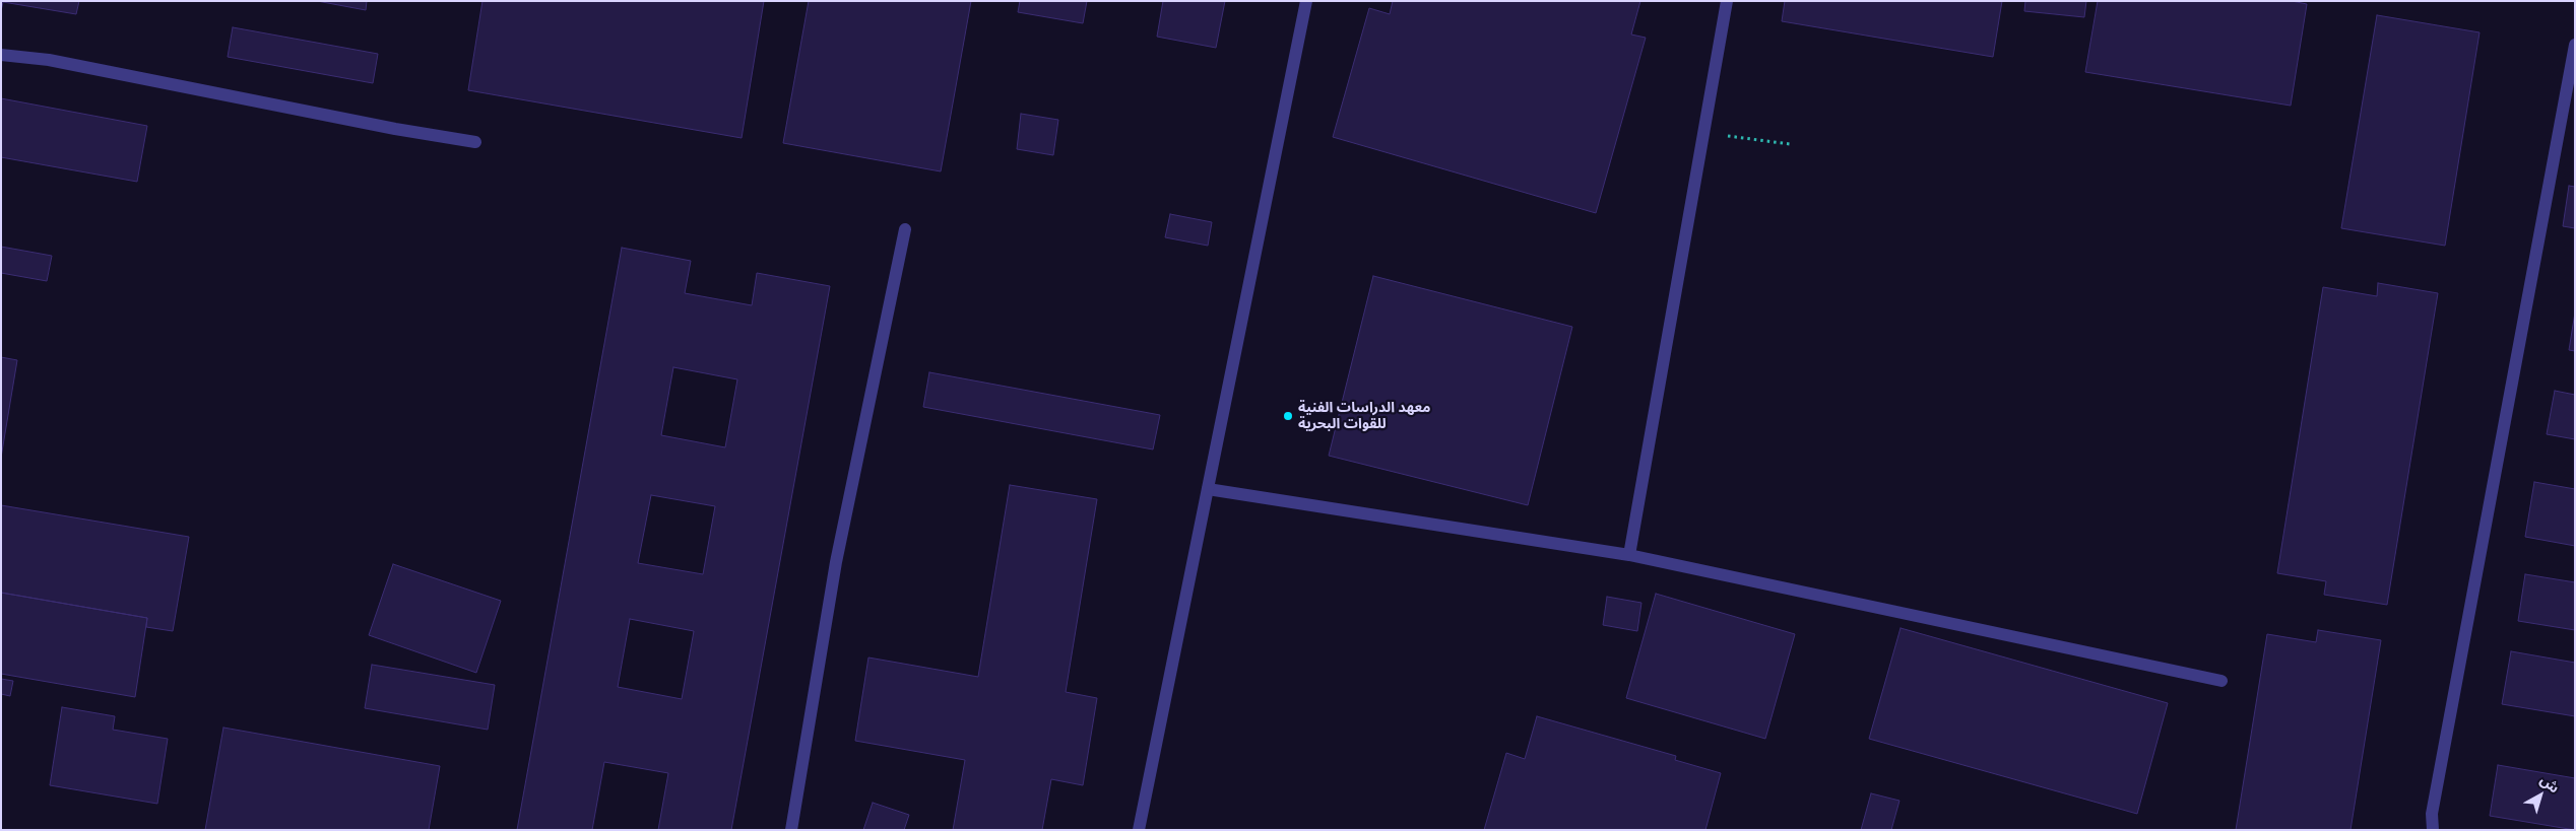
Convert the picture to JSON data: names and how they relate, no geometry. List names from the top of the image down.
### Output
{
  "places": ["معهد الدراسات الفنية للقوات البحرية"],
  "north": "top right"
}
